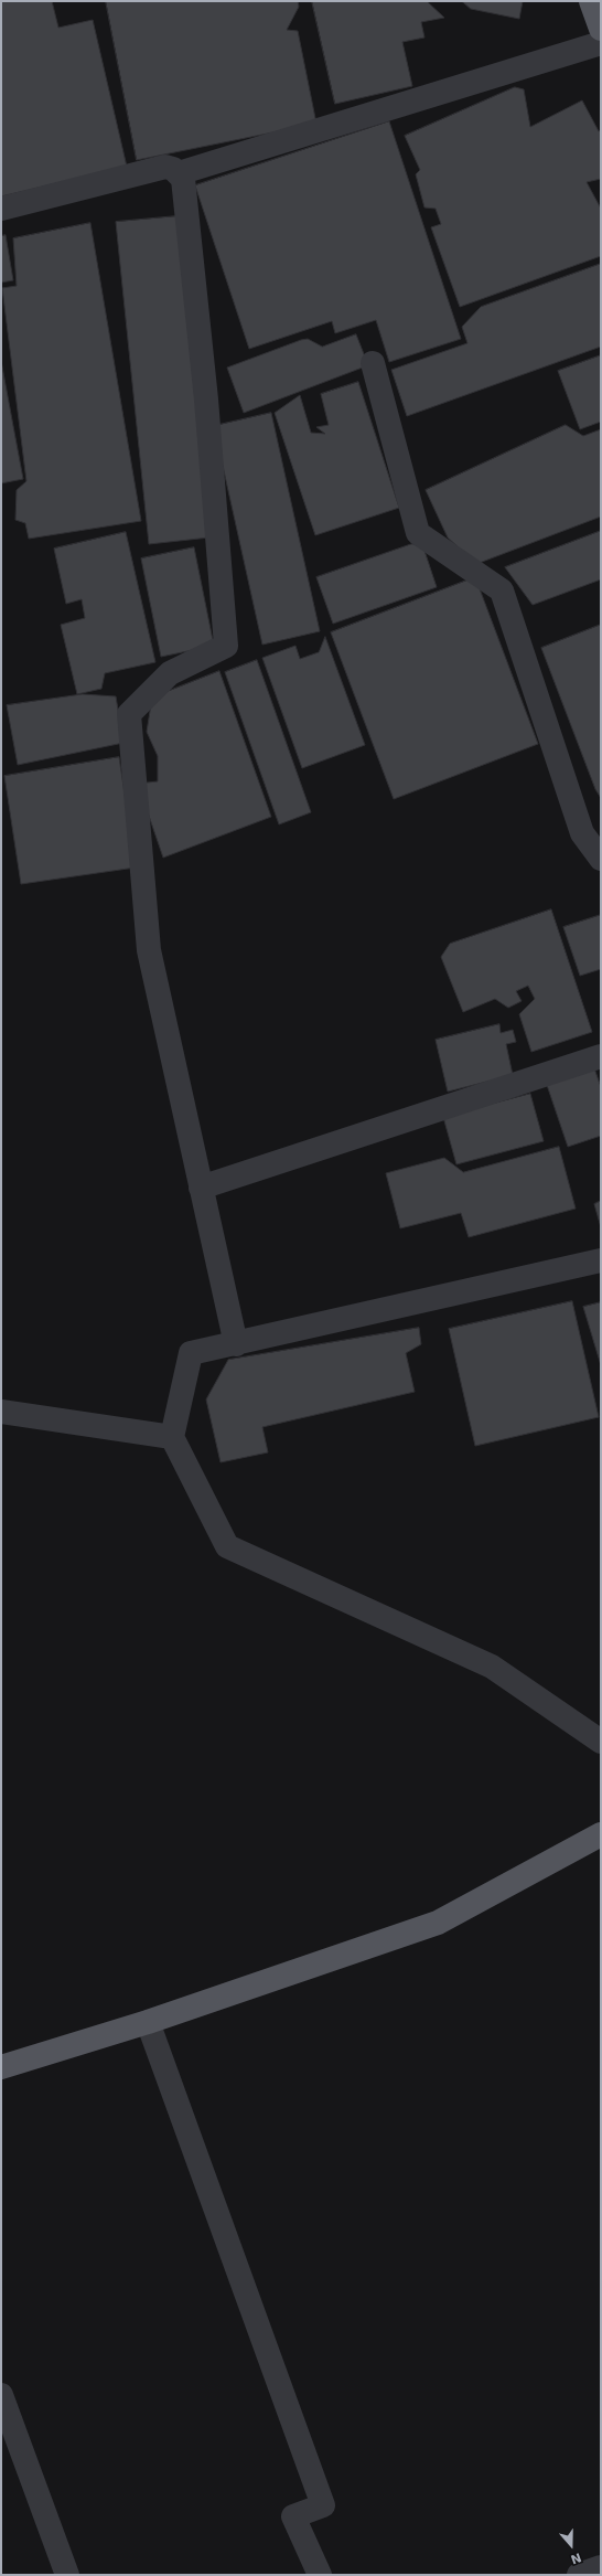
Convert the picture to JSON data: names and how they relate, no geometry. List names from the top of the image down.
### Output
{
  "north": "bottom"
}
